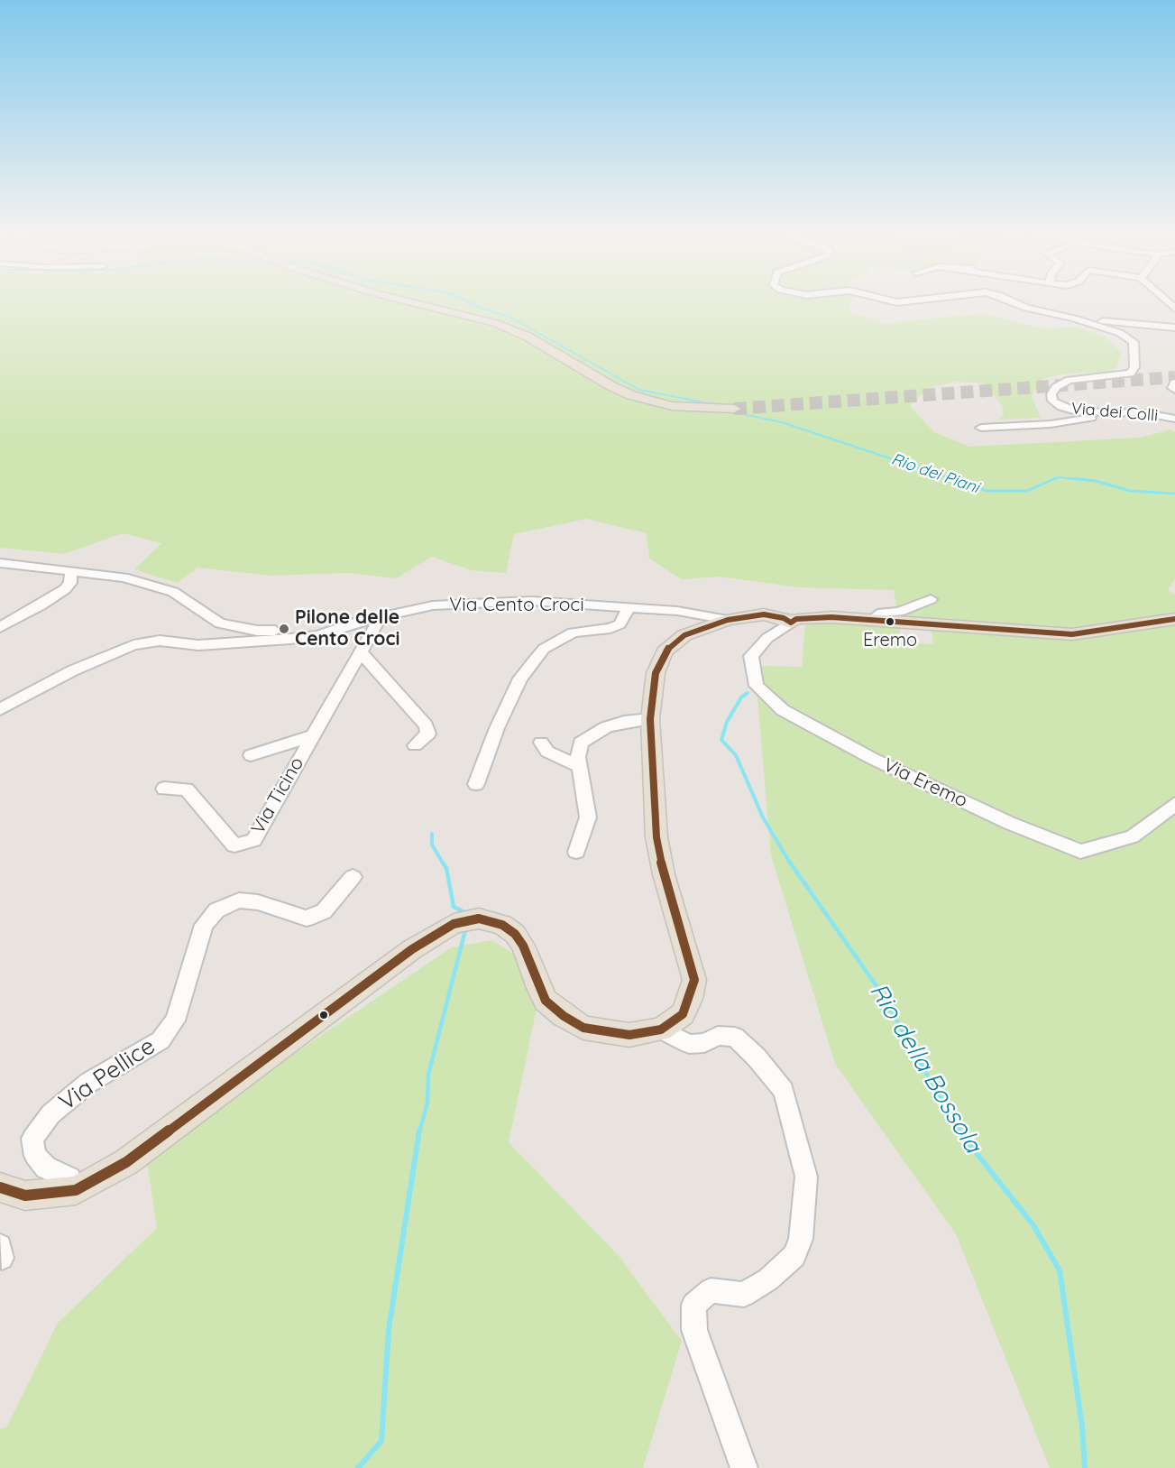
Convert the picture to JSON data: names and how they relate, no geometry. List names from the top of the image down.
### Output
{
  "streets": {
    "street": [
      "Via dei Colli",
      "Via Cento Croci",
      "Via Eremo",
      "Via Ticino",
      "Via Pellice"
    ]
  },
  "crossings": [
    ["Via Cento Croci", "Via Ticino"]
  ],
  "water": ["Rio dei Piani", "Rio della Bossola"],
  "places": ["Eremo", "Pilone delle Cento Croci"]
}
